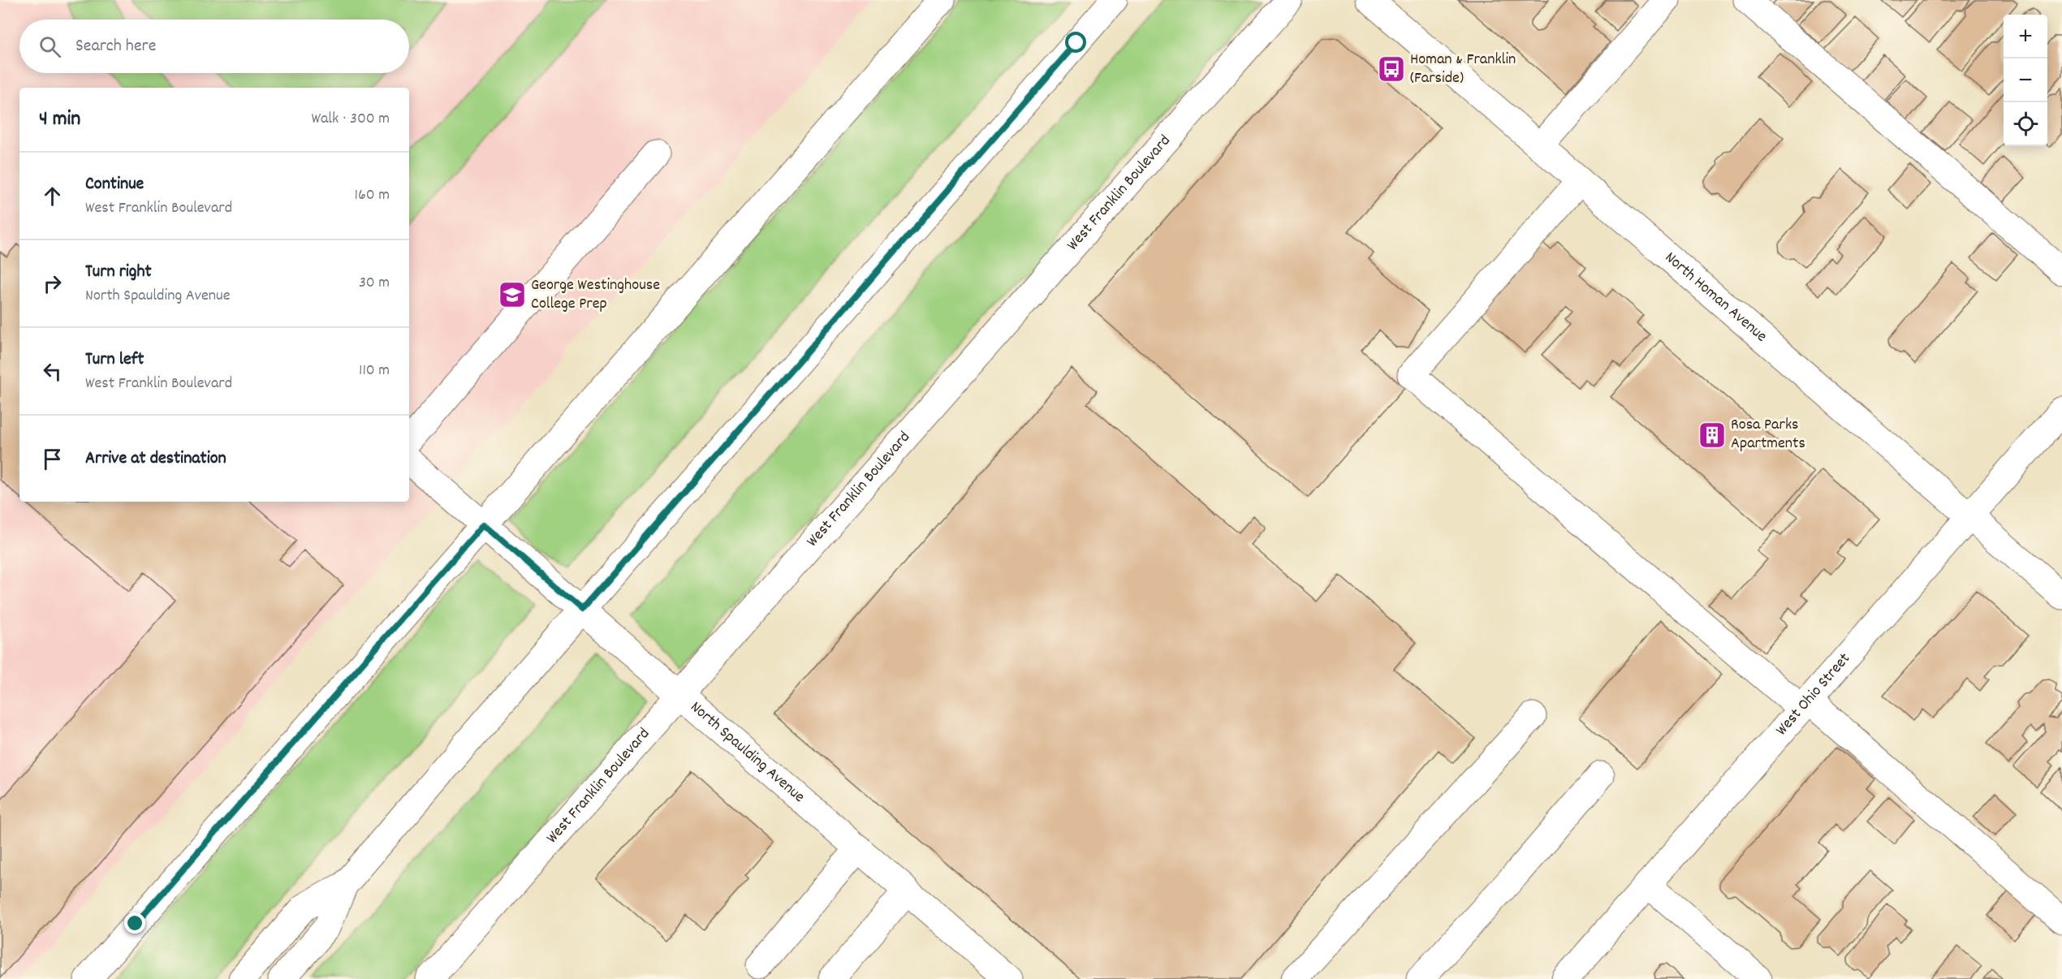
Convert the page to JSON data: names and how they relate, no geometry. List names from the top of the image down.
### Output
{
  "streets": {
    "street": [
      "West Franklin Boulevard",
      "North Homan Avenue",
      "West Ohio Street",
      "North Spaulding Avenue"
    ]
  },
  "crossings": [
    ["West Franklin Boulevard", "North Spaulding Avenue"],
    ["North Homan Avenue", "West Ohio Street"]
  ],
  "places": {
    "bus stop": ["Homan & Franklin (Farside)"],
    "school or university": ["George Westinghouse College Prep"],
    "building": ["Rosa Parks Apartments"]
  },
  "page": {
    "map_buttons": ["+", "−"],
    "search": "Search here",
    "heading": ["4 min", "Walk · 300 m"],
    "list": [
      ["Continue", "West Franklin Boulevard", "160 m"],
      ["Turn right", "North Spaulding Avenue", "30 m"],
      ["Turn left", "West Franklin Boulevard", "110 m"],
      "Arrive at destination"
    ]
  }
}
